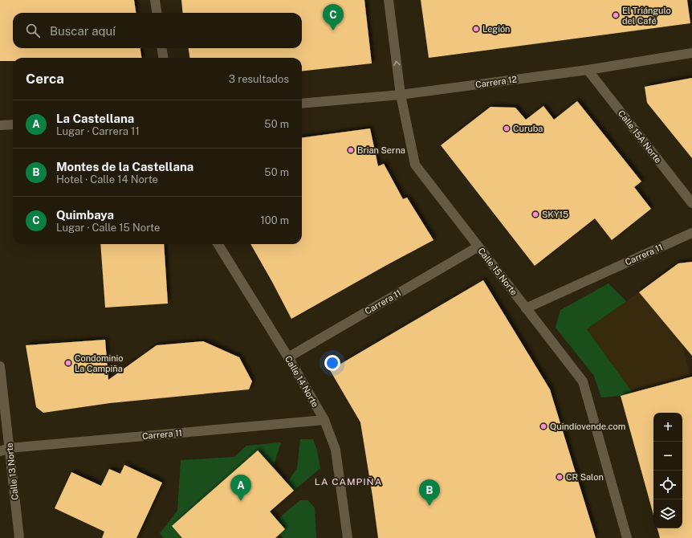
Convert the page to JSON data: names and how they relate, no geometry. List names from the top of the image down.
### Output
{
  "streets": {
    "street": [
      "Carrera 12",
      "Calle 15A Norte",
      "Carrera 11",
      "Calle 15 Norte",
      "Calle 14 Norte",
      "Calle 13 Norte"
    ]
  },
  "crossings": [
    ["Carrera 12", "Calle 15A Norte"],
    ["Carrera 12", "Calle 15 Norte"],
    ["Carrera 11", "Calle 15 Norte"],
    ["Carrera 11", "Calle 14 Norte"],
    ["Carrera 11", "Calle 13 Norte"]
  ],
  "districts": ["LA CAMPIÑA"],
  "places": [
    "El Triángulo del Café",
    "Legión",
    "Curuba",
    "Brian Serna",
    "SKY15",
    "Condominio La Campiña",
    "Quindíovende.com",
    "CR Salon"
  ],
  "page": {
    "pins": ["C", "A", "B"],
    "search": "Buscar aquí",
    "heading": ["Cerca", "3 resultados"],
    "list": [
      {
        "mark": "A",
        "name": "La Castellana",
        "note": "Lugar · Carrera 11",
        "value": "50 m"
      },
      {
        "mark": "B",
        "name": "Montes de la Castellana",
        "note": "Hotel · Calle 14 Norte",
        "value": "50 m"
      },
      {
        "mark": "C",
        "name": "Quimbaya",
        "note": "Lugar · Calle 15 Norte",
        "value": "100 m"
      }
    ],
    "map_buttons": ["+", "−"]
  }
}
